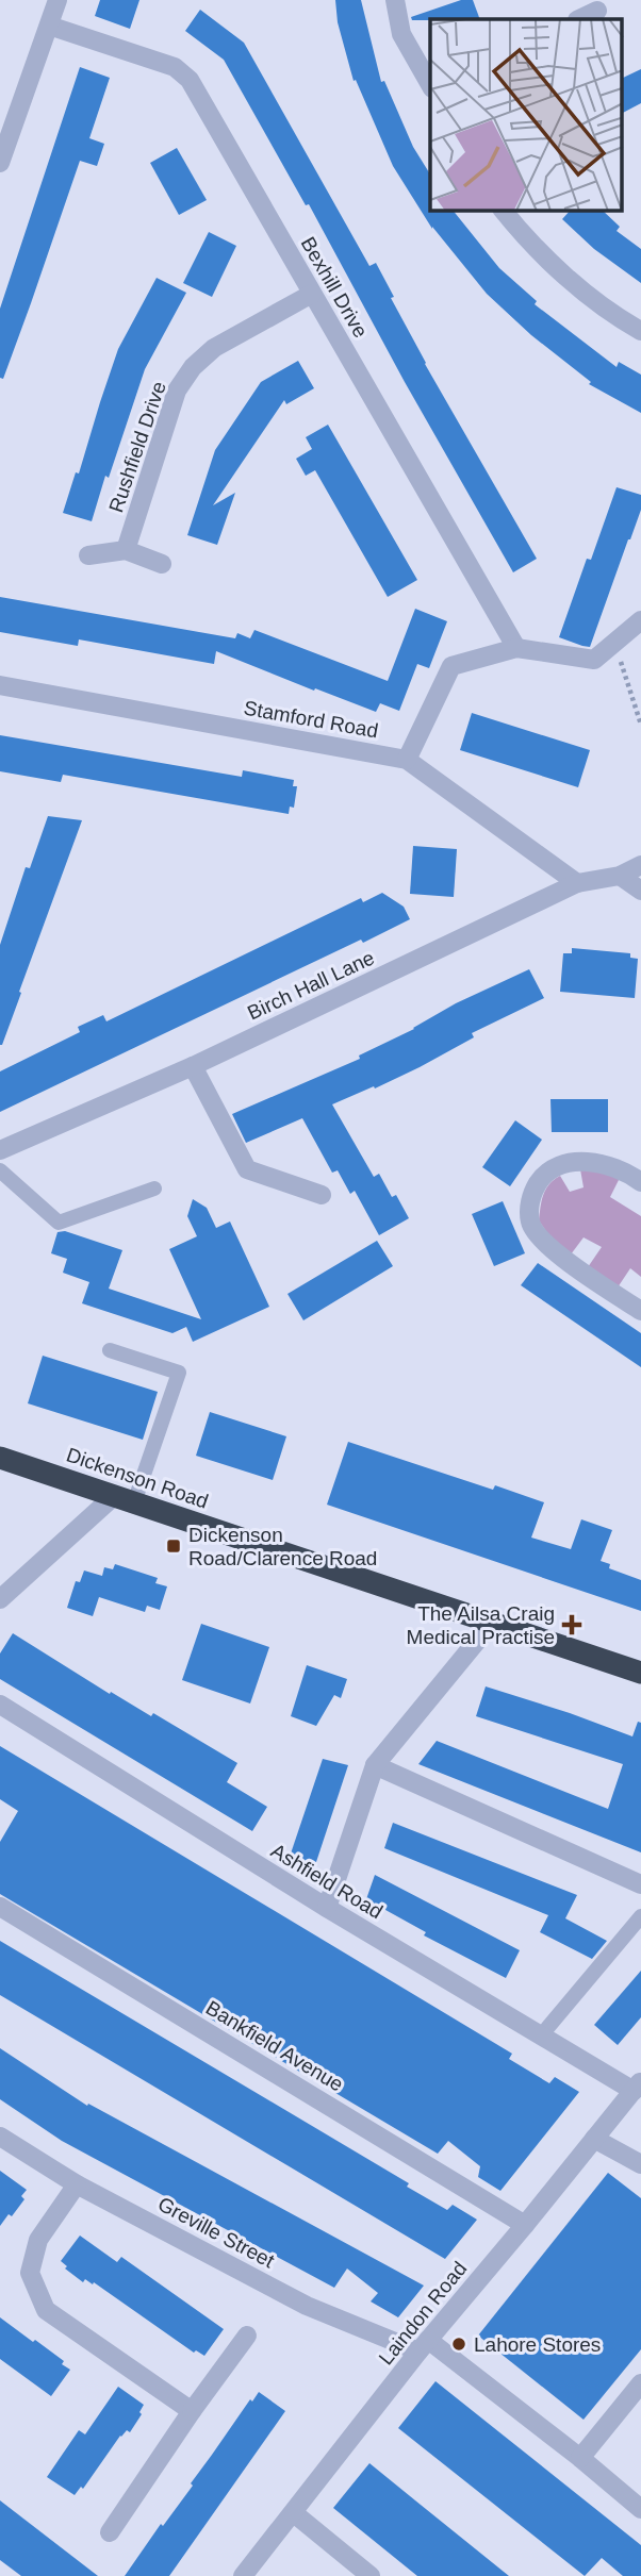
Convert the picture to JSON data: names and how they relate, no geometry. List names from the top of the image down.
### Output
{
  "streets": {
    "highway": ["Dickenson Road"],
    "street": [
      "Bexhill Drive",
      "Rushfield Drive",
      "Stamford Road",
      "Birch Hall Lane",
      "Ashfield Road",
      "Bankfield Avenue",
      "Greville Street",
      "Laindon Road"
    ]
  },
  "crossings": [
    ["Bexhill Drive", "Rushfield Drive"],
    ["Stamford Road", "Birch Hall Lane"],
    ["Ashfield Road", "Laindon Road"],
    ["Bankfield Avenue", "Laindon Road"],
    ["Greville Street", "Laindon Road"]
  ],
  "places": {
    "transit": ["Dickenson Road/Clarence Road"],
    "health": ["The Ailsa Craig Medical Practise"],
    "other": ["Lahore Stores"]
  }
}
